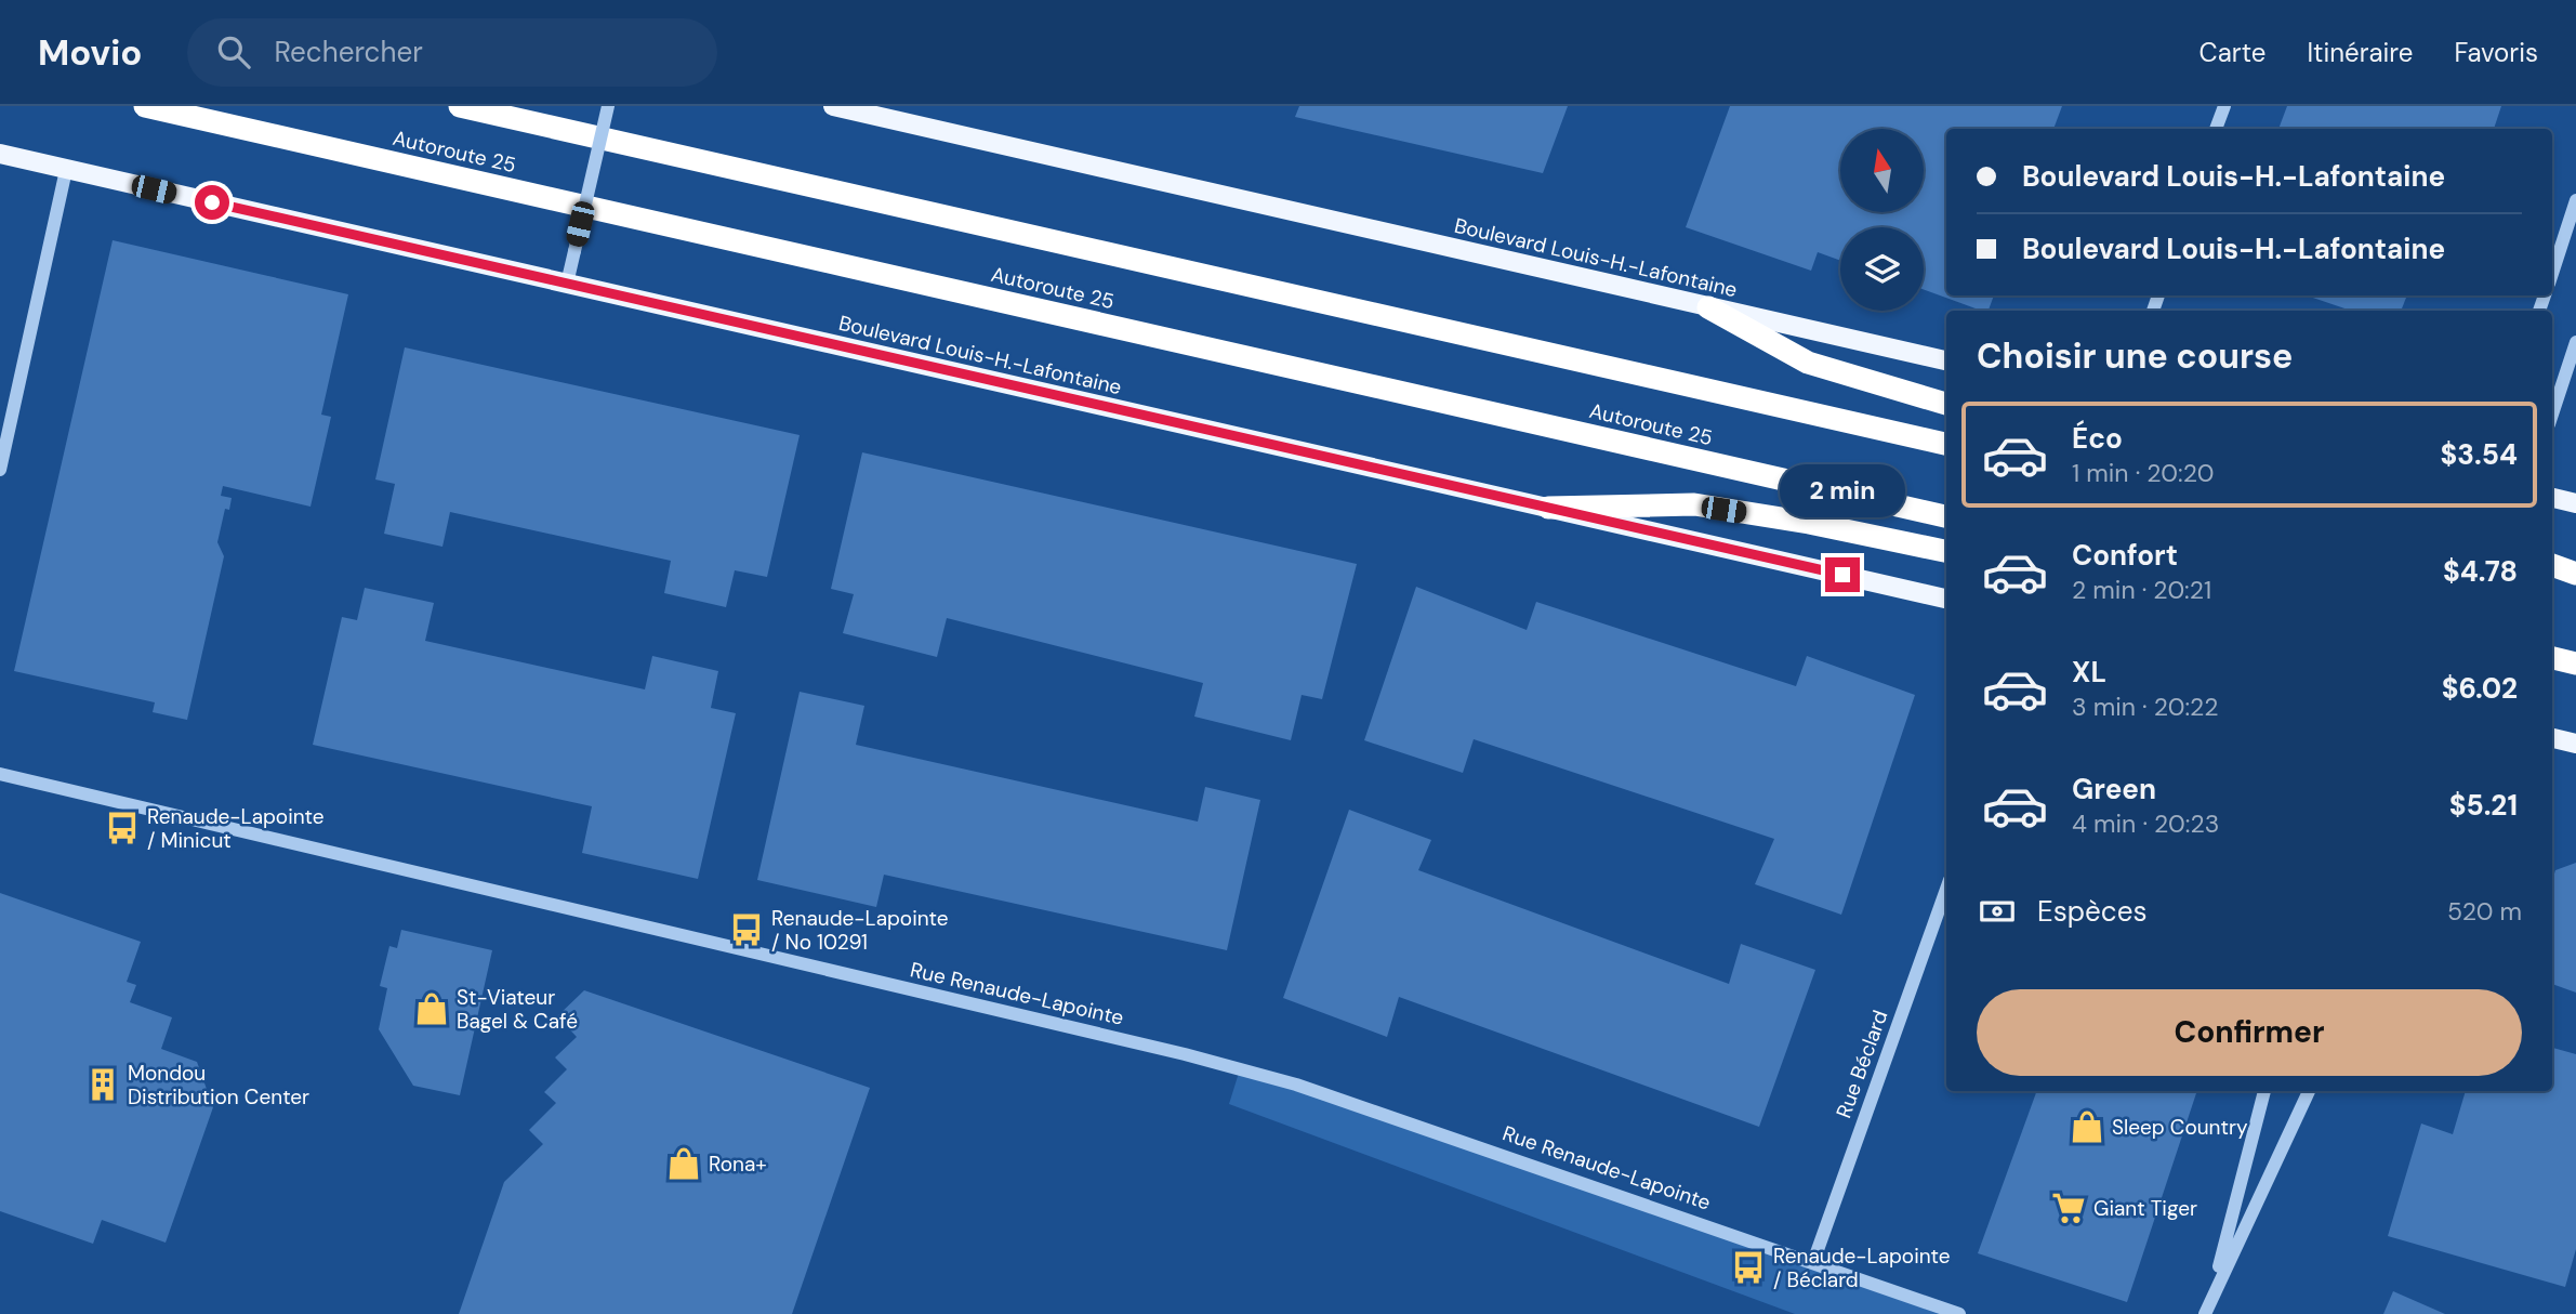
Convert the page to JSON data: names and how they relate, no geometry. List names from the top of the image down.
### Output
{
  "streets": {
    "highway": ["Autoroute 25"],
    "main road": ["Boulevard Louis-H.-Lafontaine"],
    "street": ["Rue Renaude-Lapointe", "Rue Béclard"]
  },
  "crossings": [
    ["Rue Renaude-Lapointe", "Rue Béclard"]
  ],
  "places": {
    "bus stop": ["Renaude-Lapointe / Minicut", "Renaude-Lapointe / No 10291", "Renaude-Lapointe / Béclard"],
    "shop": ["St-Viateur Bagel & Café", "Sleep Country", "Rona+"],
    "building": ["Mondou Distribution Center"],
    "supermarket": ["Giant Tiger"]
  },
  "north": "top",
  "page": {
    "header": "Movio",
    "search": "Rechercher",
    "nav": ["Carte", "Itinéraire", "Favoris"],
    "banner": ["Boulevard Louis-H.-Lafontaine", "Boulevard Louis-H.-Lafontaine"],
    "heading": "Choisir une course",
    "list": [
      {
        "name": "Éco",
        "note": "1 min · 20:20",
        "value": "$3.54"
      },
      {
        "name": "Confort",
        "note": "2 min · 20:21",
        "value": "$4.78"
      },
      {
        "name": "XL",
        "note": "3 min · 20:22",
        "value": "$6.02"
      },
      {
        "name": "Green",
        "note": "4 min · 20:23",
        "value": "$5.21"
      }
    ],
    "bubble": "2 min",
    "pay": ["Espèces", "520 m"],
    "buttons": "Confirmer"
  }
}
